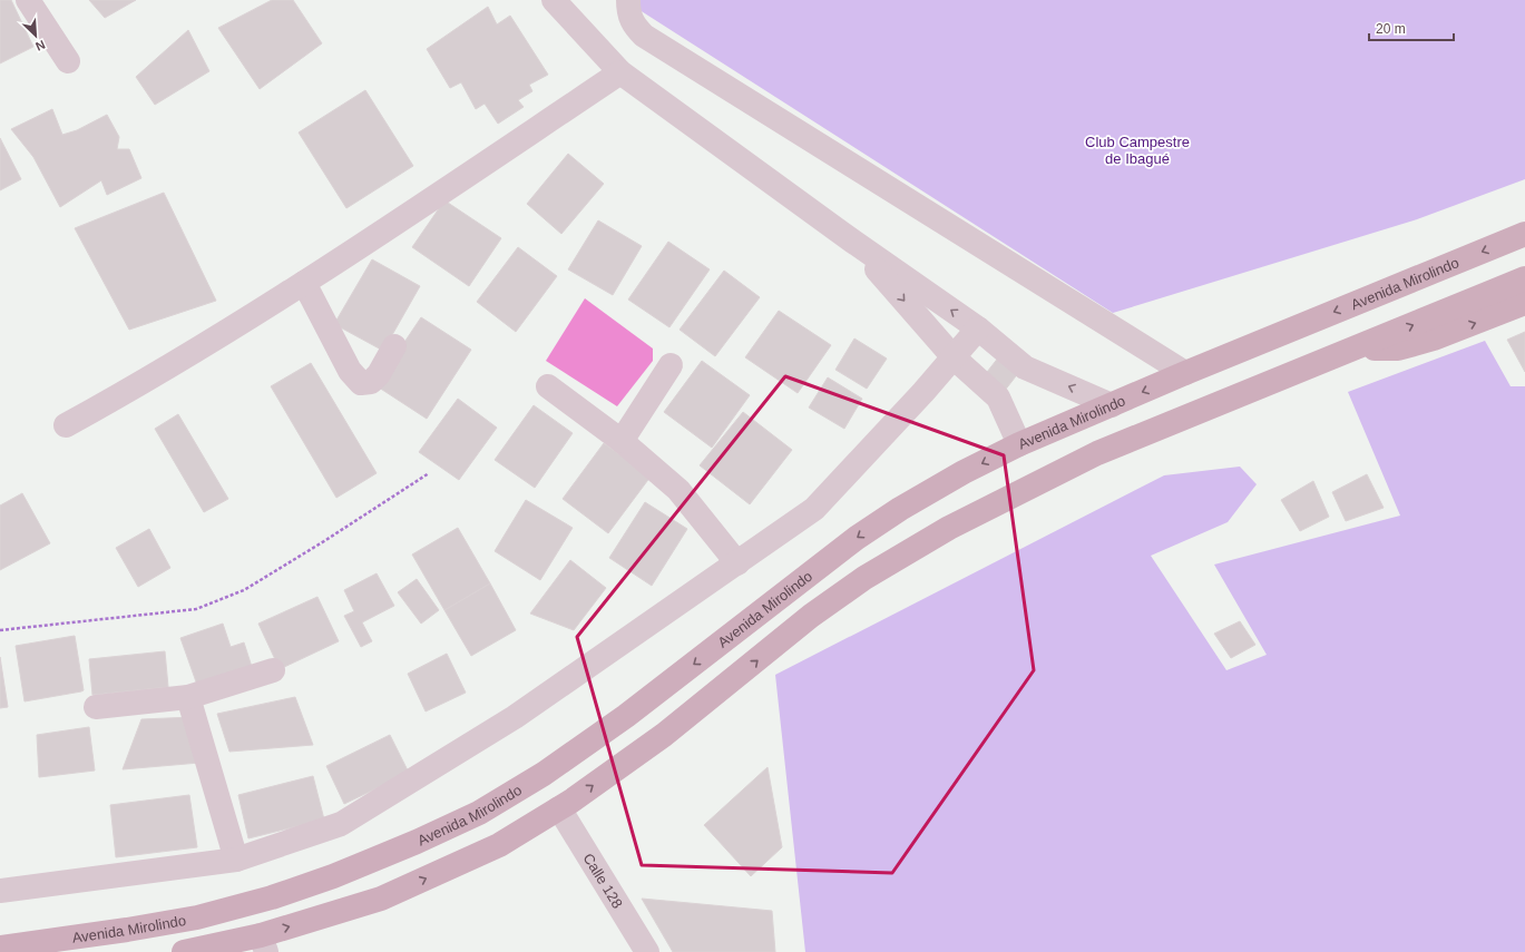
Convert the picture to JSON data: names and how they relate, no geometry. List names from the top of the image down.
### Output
{
  "streets": {
    "main road": ["Avenida Mirolindo"],
    "street": ["Calle 128"]
  },
  "parks": ["Club Campestre de Ibagué"],
  "scale_bar": "20 m",
  "north": "bottom right"
}
